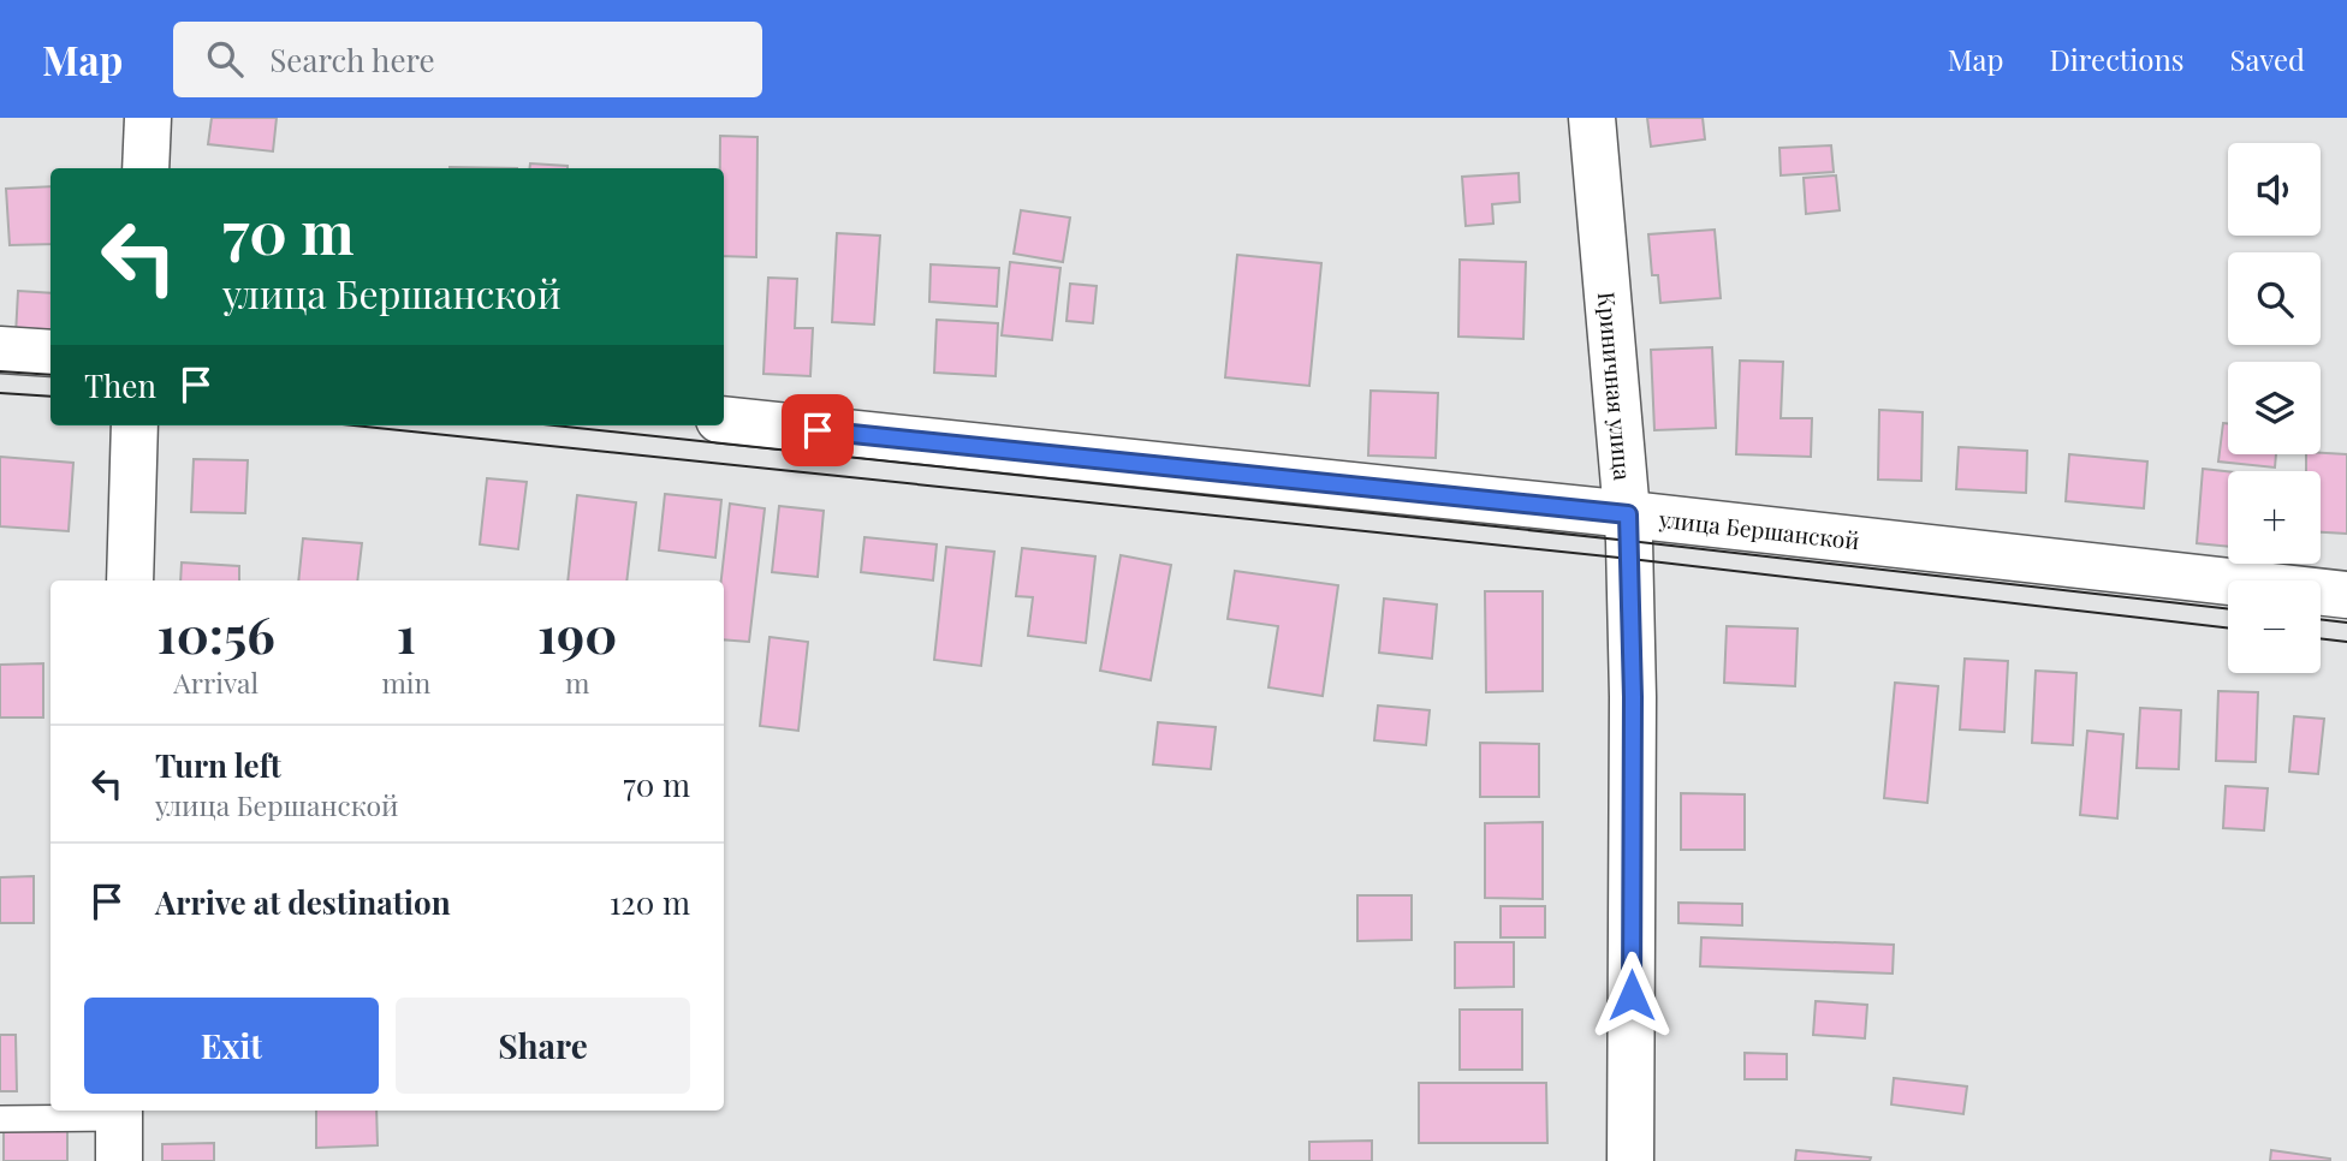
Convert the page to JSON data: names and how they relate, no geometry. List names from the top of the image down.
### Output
{
  "streets": {
    "street": ["Криничная улица", "улица Бершанской"]
  },
  "crossings": [
    ["Криничная улица", "улица Бершанской"]
  ],
  "page": {
    "header": "Map",
    "search": "Search here",
    "nav": ["Map", "Directions", "Saved"],
    "map_buttons": ["+", "−"],
    "turn": ["70 m", "улица Бершанской"],
    "then": "Then",
    "eta": [
      "10:56",
      "Arrival",
      "1",
      "min",
      "190",
      "m"
    ],
    "list": [
      {
        "name": "Turn left",
        "note": "улица Бершанской",
        "value": "70 m"
      },
      {
        "name": "Arrive at destination",
        "value": "120 m"
      }
    ],
    "buttons": ["Exit", "Share"]
  }
}
